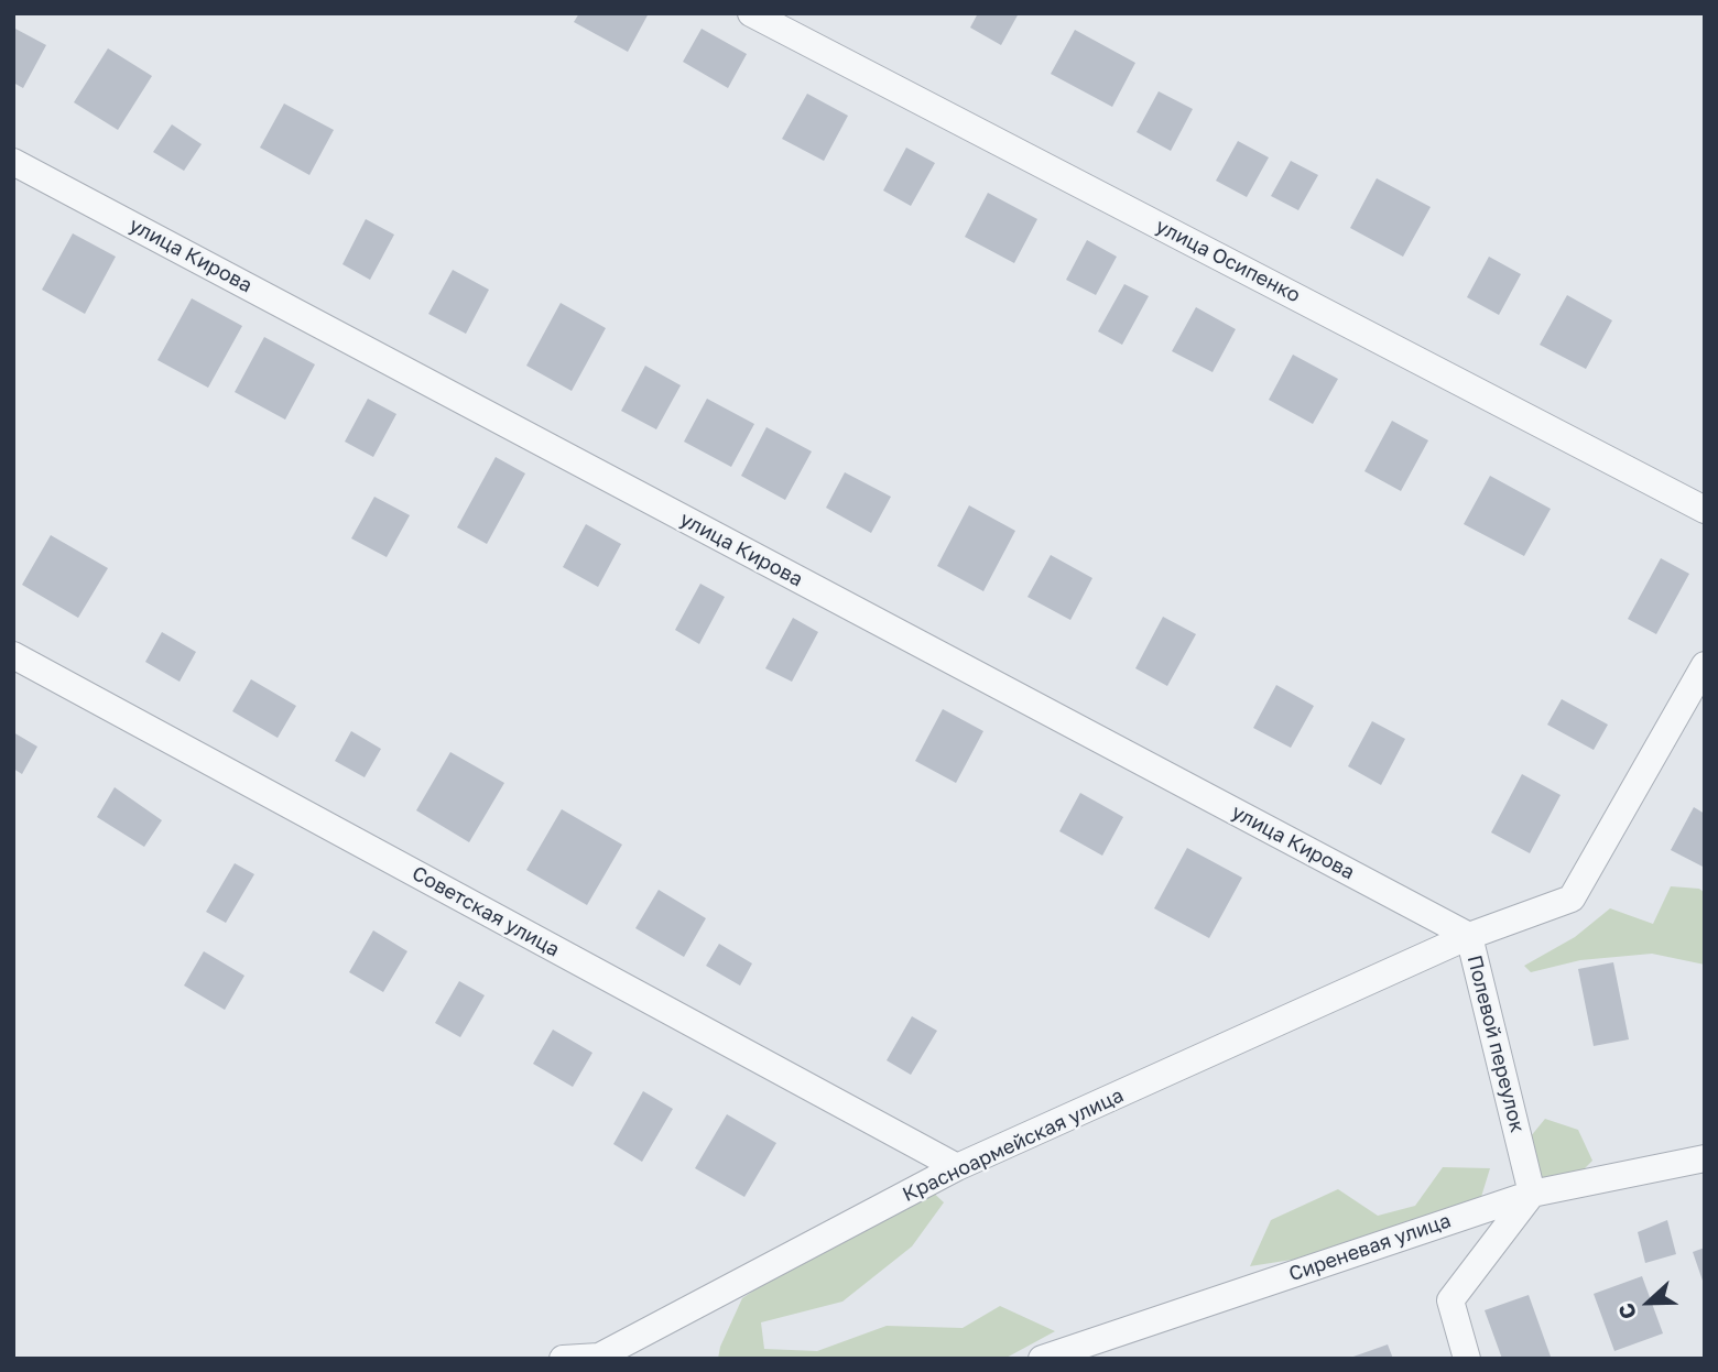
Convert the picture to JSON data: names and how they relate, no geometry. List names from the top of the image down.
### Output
{
  "streets": {
    "street": [
      "улица Кирова",
      "улица Осипенко",
      "Советская улица",
      "Полевой переулок",
      "Красноармейская улица",
      "Сиреневая улица"
    ]
  },
  "crossings": [
    ["улица Кирова", "Полевой переулок"],
    ["улица Кирова", "Красноармейская улица"],
    ["Советская улица", "Красноармейская улица"],
    ["Полевой переулок", "Красноармейская улица"],
    ["Полевой переулок", "Сиреневая улица"]
  ],
  "north": "left"
}
